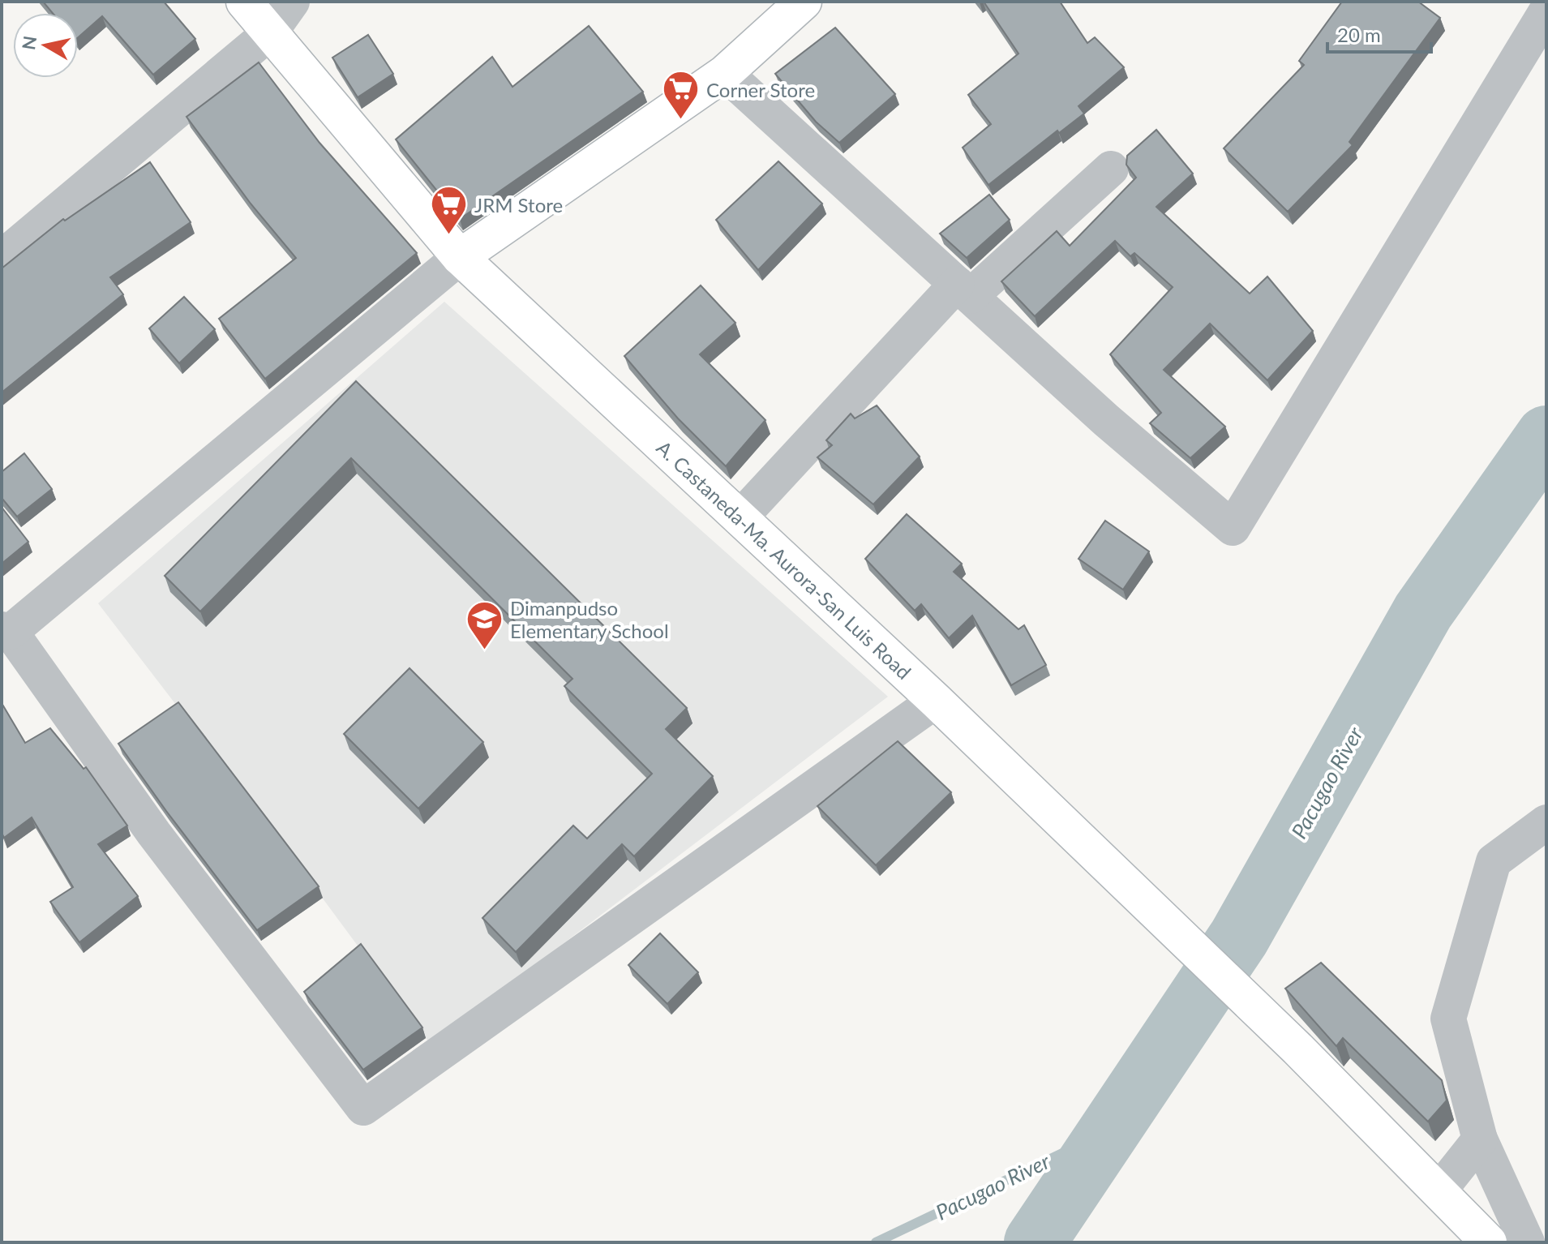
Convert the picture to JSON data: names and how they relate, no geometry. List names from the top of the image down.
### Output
{
  "streets": {
    "main road": ["A. Castaneda-Ma. Aurora-San Luis Road"]
  },
  "water": ["Pacugao River"],
  "places": {
    "supermarket": ["Corner Store", "JRM Store"],
    "school or university": ["Dimanpudso Elementary School"]
  },
  "scale_bar": "20 m",
  "north": "left"
}
